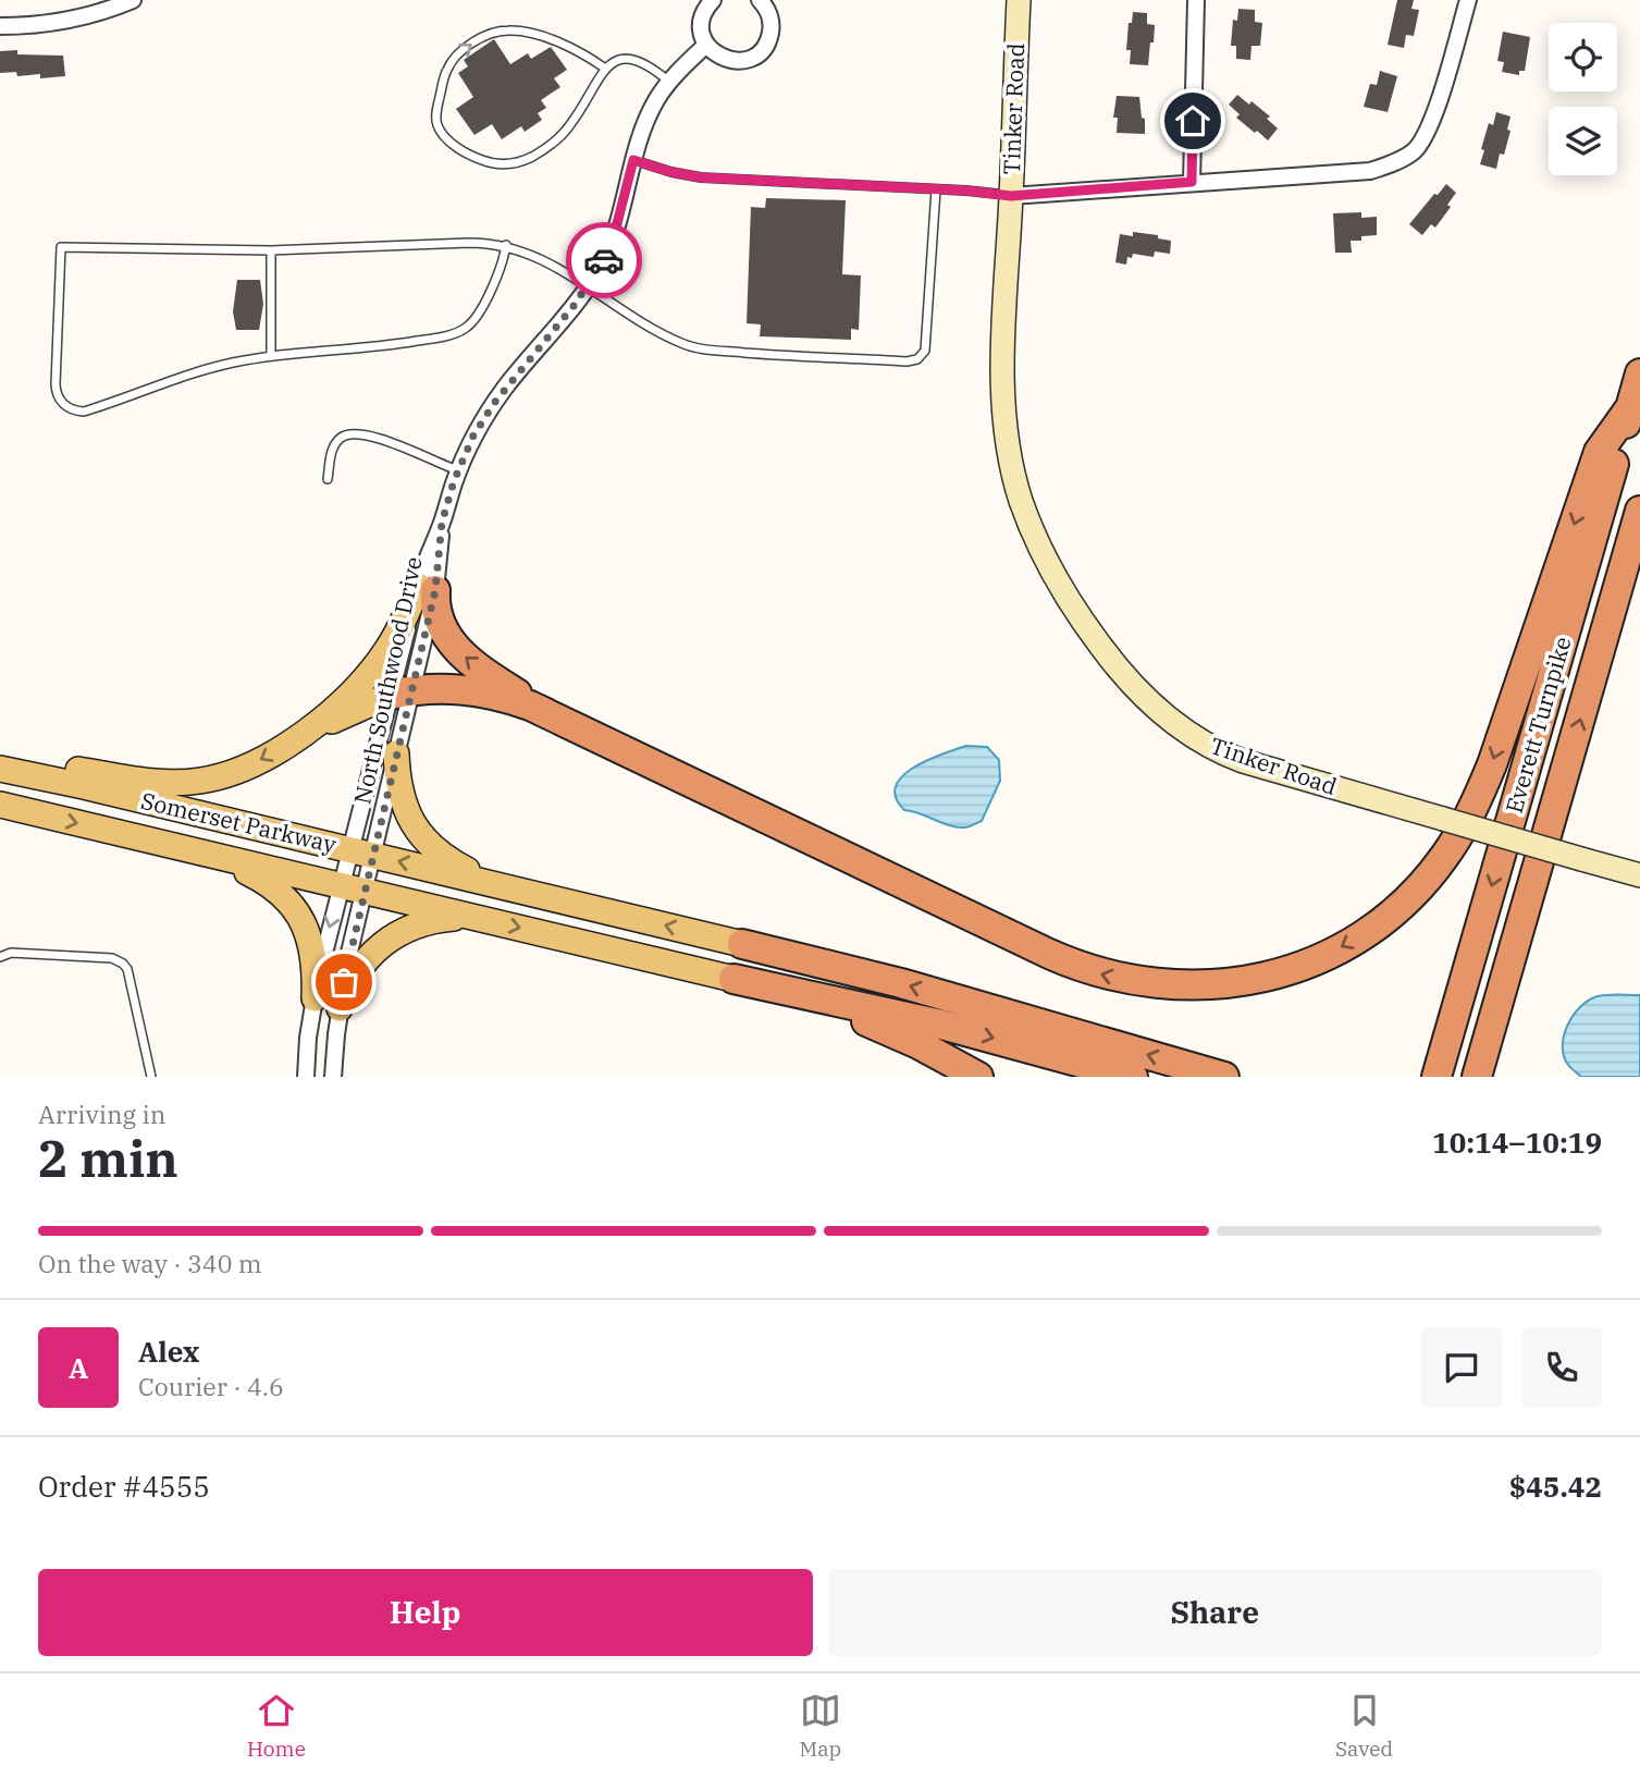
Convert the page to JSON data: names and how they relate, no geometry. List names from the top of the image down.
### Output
{
  "streets": {
    "highway": ["Everett Turnpike"],
    "main road": ["Somerset Parkway"],
    "street": ["Tinker Road", "North Southwood Drive"]
  },
  "crossings": [
    ["North Southwood Drive", "Somerset Parkway"]
  ],
  "page": {
    "heading": ["2 min", "Arriving in", "10:14–10:19"],
    "panel": [
      "Alex",
      "Courier · 4.6",
      "Order #4555",
      "$45.42"
    ],
    "bar": "On the way · 340 m",
    "round": "A",
    "buttons": ["Help", "Share"],
    "tabs": ["Home", "Map", "Saved"]
  }
}
